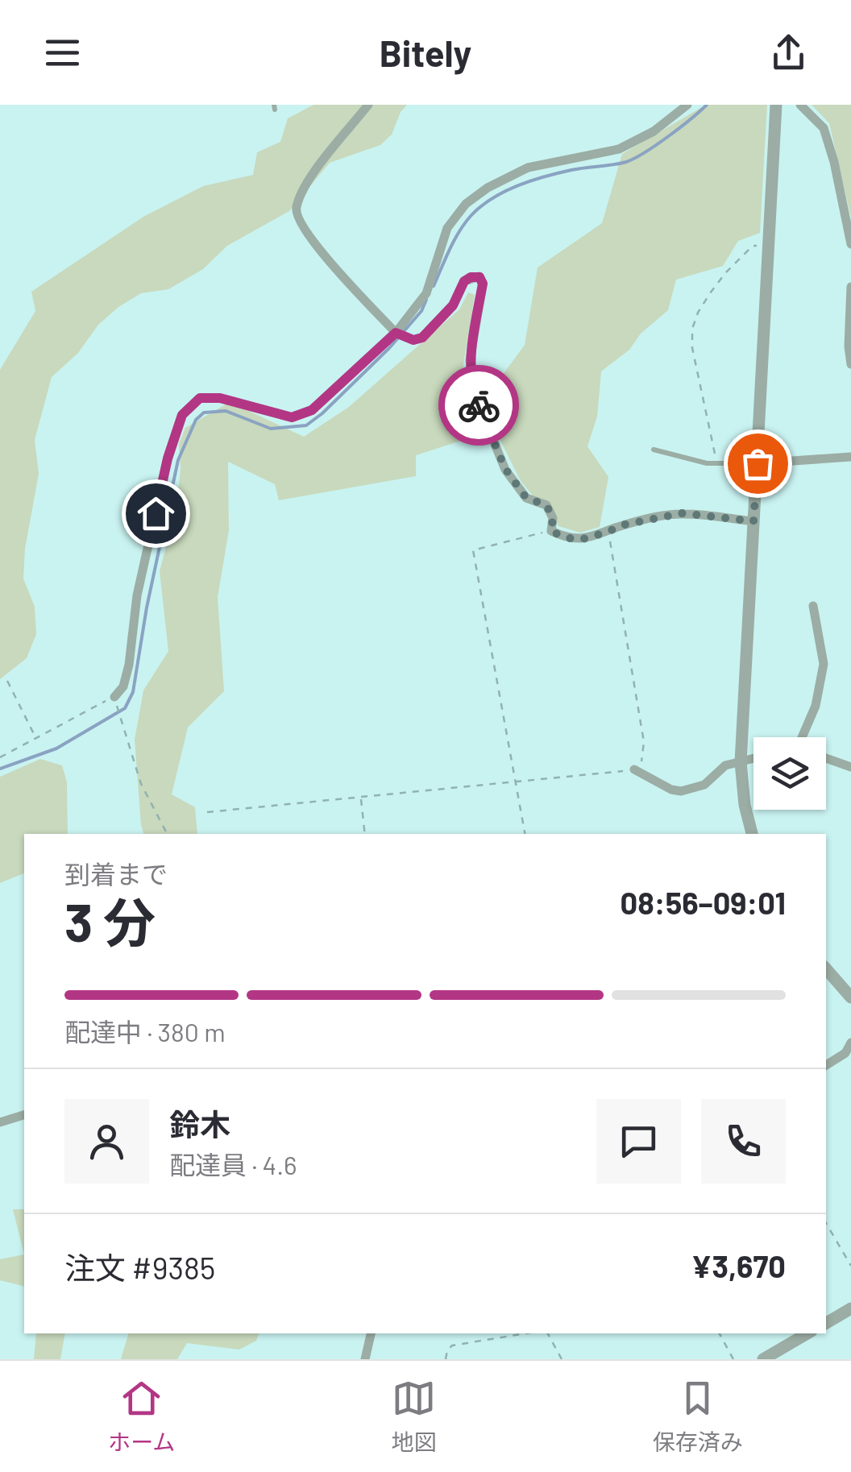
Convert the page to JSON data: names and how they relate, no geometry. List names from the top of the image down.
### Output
{
  "page": {
    "header": "Bitely",
    "heading": ["3 分", "到着まで", "08:56–09:01"],
    "panel": [
      "鈴木",
      "配達員 · 4.6",
      "注文 #9385",
      "¥3,670"
    ],
    "bar": "配達中 · 380 m",
    "tabs": ["ホーム", "地図", "保存済み"]
  }
}
